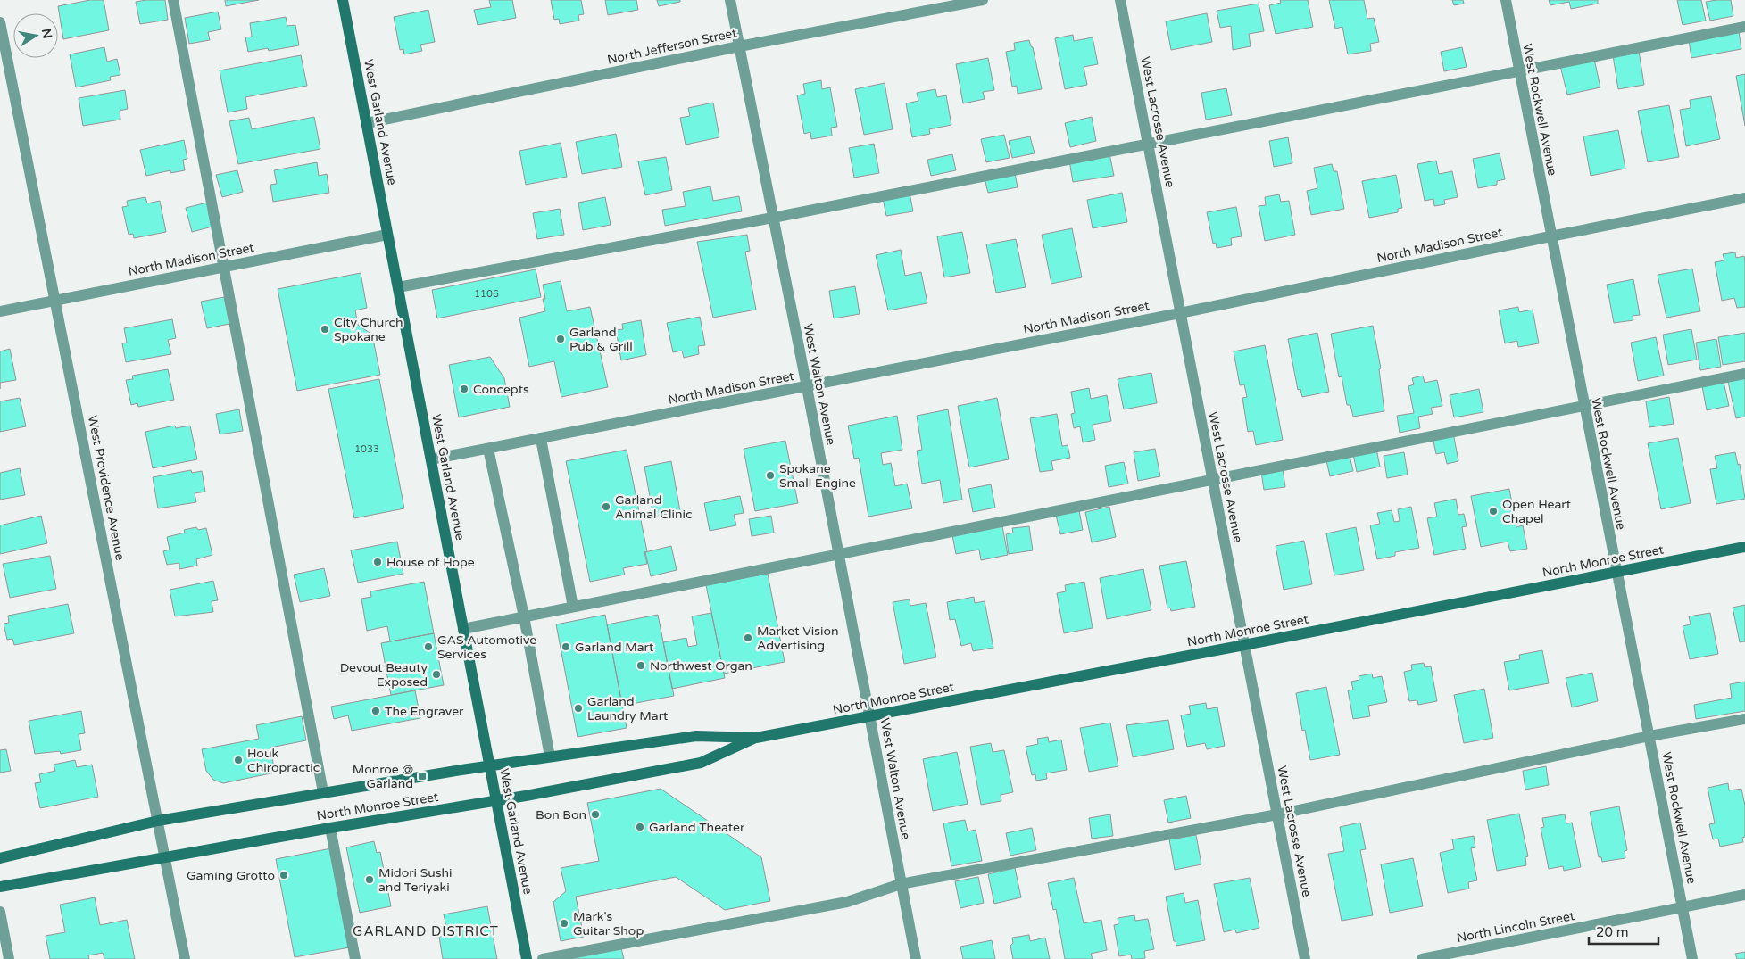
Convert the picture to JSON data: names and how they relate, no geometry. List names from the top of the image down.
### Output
{
  "streets": {
    "main road": ["West Garland Avenue", "North Monroe Street"],
    "street": [
      "North Jefferson Street",
      "West Rockwell Avenue",
      "West Lacrosse Avenue",
      "North Madison Street",
      "West Walton Avenue",
      "West Providence Avenue",
      "North Lincoln Street"
    ]
  },
  "crossings": [
    ["North Jefferson Street", "West Garland Avenue"],
    ["North Jefferson Street", "West Walton Avenue"],
    ["West Rockwell Avenue", "North Madison Street"],
    ["West Rockwell Avenue", "North Monroe Street"],
    ["West Rockwell Avenue", "North Lincoln Street"],
    ["West Garland Avenue", "North Madison Street"],
    ["West Garland Avenue", "North Monroe Street"],
    ["West Lacrosse Avenue", "North Madison Street"],
    ["West Lacrosse Avenue", "North Monroe Street"],
    ["North Madison Street", "West Walton Avenue"],
    ["North Madison Street", "West Providence Avenue"],
    ["West Walton Avenue", "North Monroe Street"],
    ["West Providence Avenue", "North Monroe Street"]
  ],
  "districts": ["GARLAND DISTRICT"],
  "places": {
    "other": [
      "City Church Spokane",
      "Garland Pub & Grill",
      "Concepts",
      "Spokane Small Engine",
      "Garland Animal Clinic",
      "Open Heart Chapel",
      "House of Hope",
      "Market Vision Advertising",
      "GAS Automotive Services",
      "Garland Mart",
      "Northwest Organ",
      "Devout Beauty Exposed",
      "Garland Laundry Mart",
      "The Engraver",
      "Houk Chiropractic",
      "Bon Bon",
      "Garland Theater",
      "Gaming Grotto",
      "Midori Sushi and Teriyaki",
      "Mark's Guitar Shop"
    ],
    "transit": ["Monroe @ Garland"]
  },
  "house_numbers": ["1106", "1033"],
  "scale_bar": "20 m",
  "north": "right"
}
